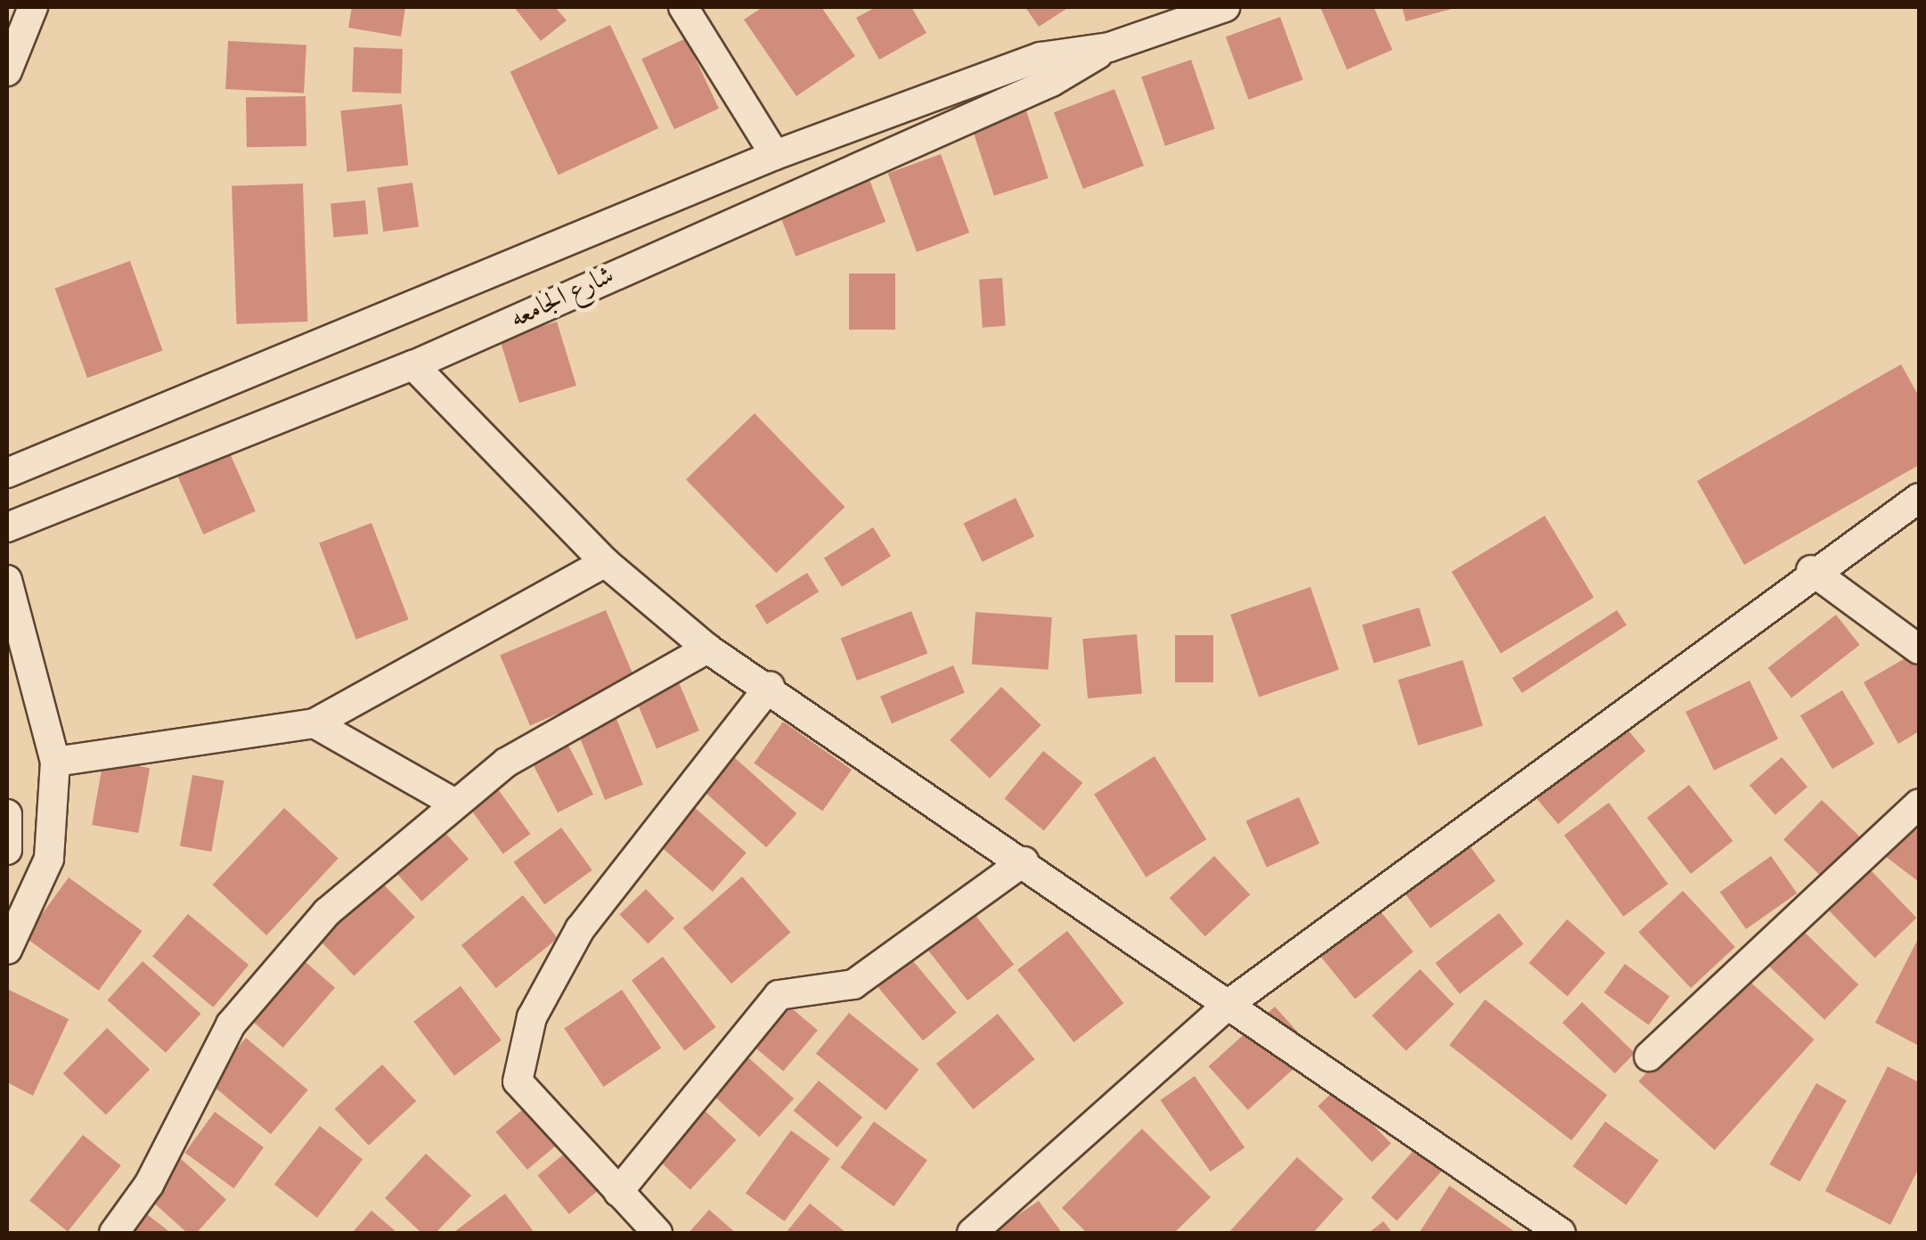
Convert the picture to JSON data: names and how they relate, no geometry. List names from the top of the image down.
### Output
{
  "streets": {
    "street": ["شارع الجامعه"]
  }
}
